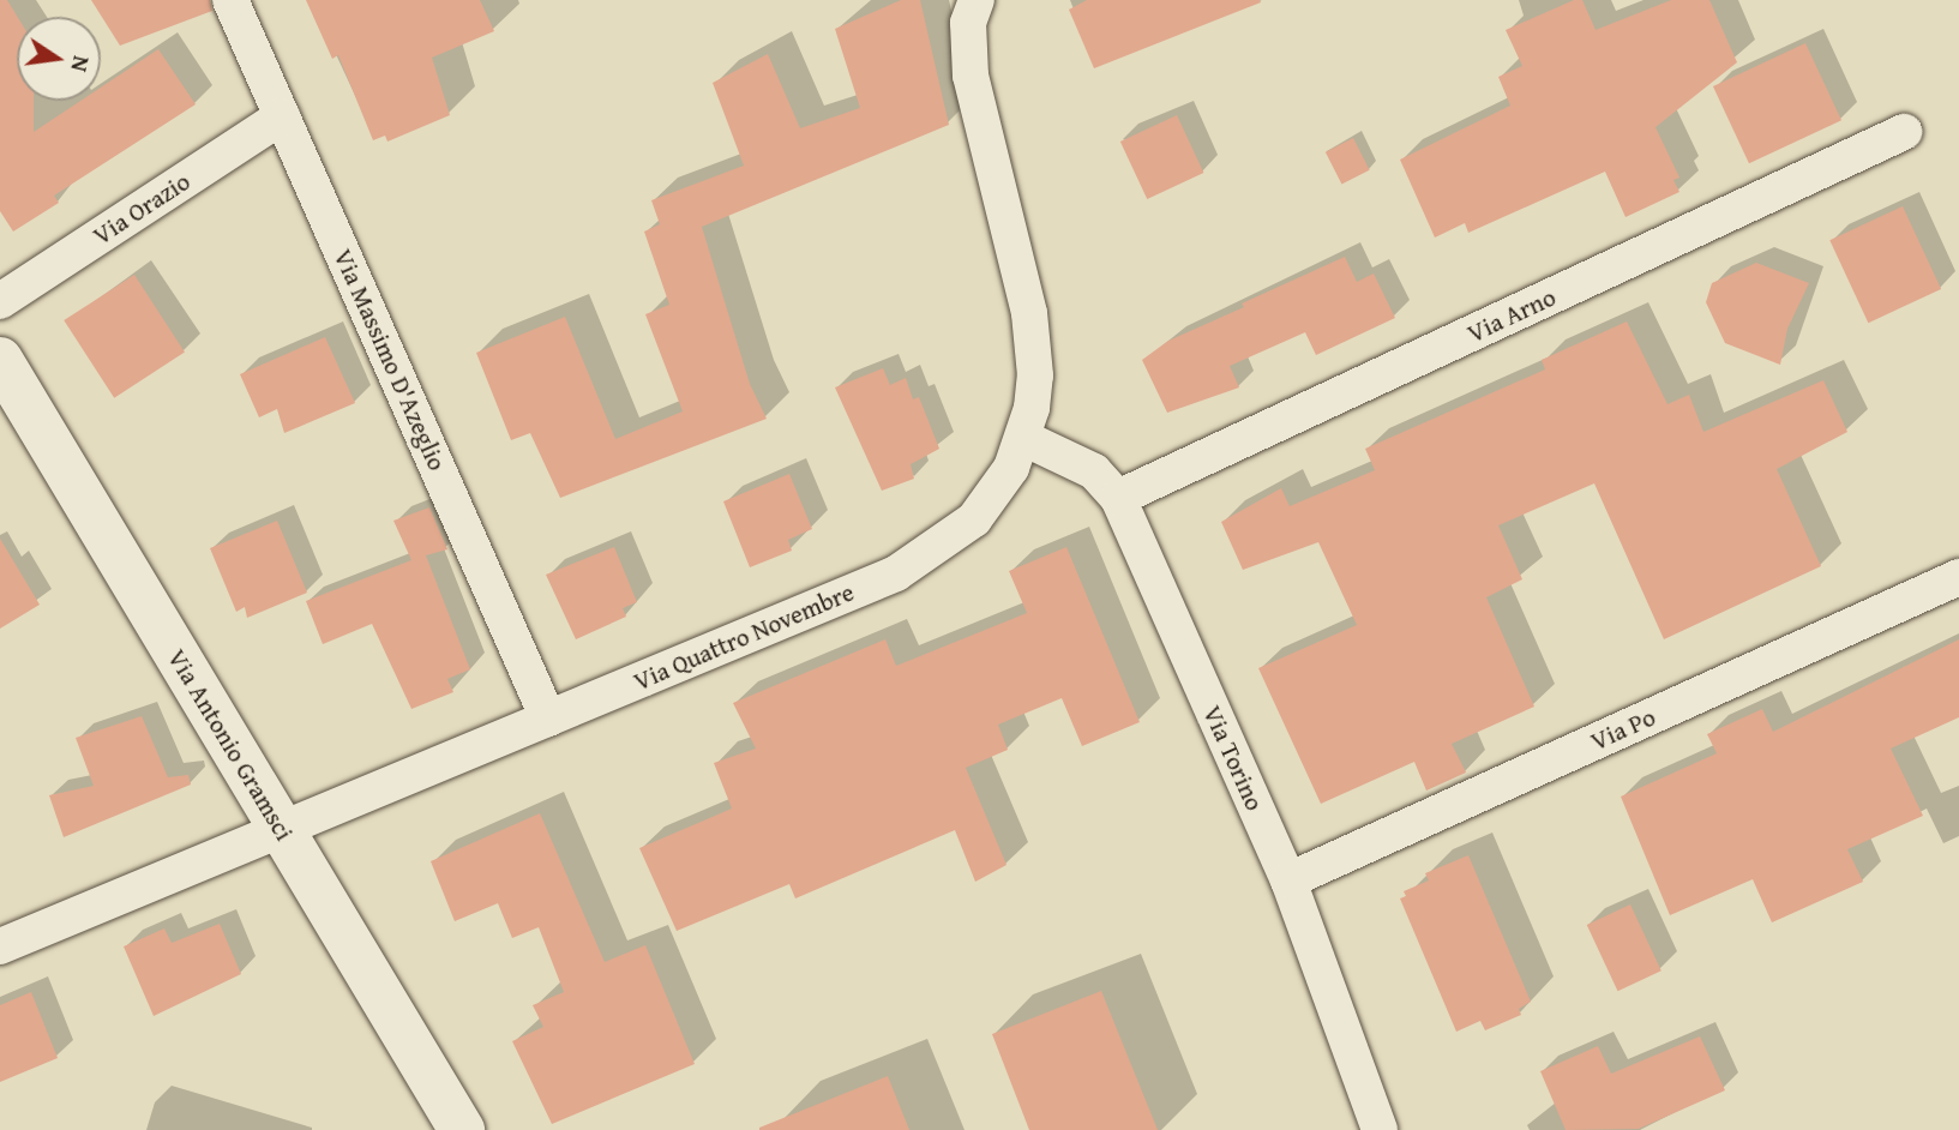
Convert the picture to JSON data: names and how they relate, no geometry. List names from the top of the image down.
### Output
{
  "streets": {
    "street": [
      "Via Orazio",
      "Via Arno",
      "Via Massimo D'Azeglio",
      "Via Quattro Novembre",
      "Via Po",
      "Via Antonio Gramsci",
      "Via Torino"
    ]
  },
  "crossings": [
    ["Via Orazio", "Via Massimo D'Azeglio"],
    ["Via Arno", "Via Torino"],
    ["Via Massimo D'Azeglio", "Via Quattro Novembre"],
    ["Via Quattro Novembre", "Via Antonio Gramsci"],
    ["Via Quattro Novembre", "Via Torino"],
    ["Via Po", "Via Torino"]
  ],
  "north": "right"
}
